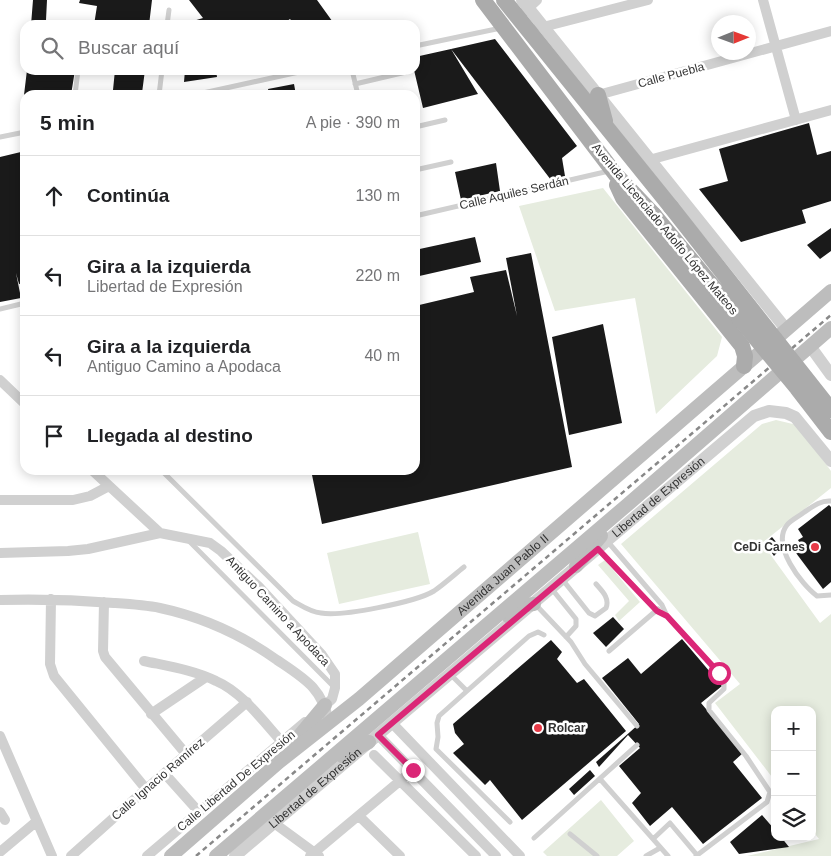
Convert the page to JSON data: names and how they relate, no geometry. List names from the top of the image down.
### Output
{
  "streets": {
    "main road": ["Avenida Licenciado Adolfo López Mateos", "Avenida Juan Pablo II"],
    "street": [
      "Calle Puebla",
      "Libertad de Expresión",
      "Antiguo Camino a Apodaca",
      "Calle Ignacio Ramírez",
      "Calle Libertad De Expresión"
    ],
    "lane": ["Calle Aquiles Serdán"]
  },
  "crossings": [
    ["Calle Aquiles Serdán", "Avenida Licenciado Adolfo López Mateos"]
  ],
  "places": ["CeDi Carnes", "Rolcar"],
  "north": "right",
  "page": {
    "search": "Buscar aquí",
    "heading": ["5 min", "A pie · 390 m"],
    "list": [
      ["Continúa", "130 m"],
      ["Gira a la izquierda", "Libertad de Expresión", "220 m"],
      ["Gira a la izquierda", "Antiguo Camino a Apodaca", "40 m"],
      "Llegada al destino"
    ],
    "map_buttons": ["+", "−"]
  }
}
